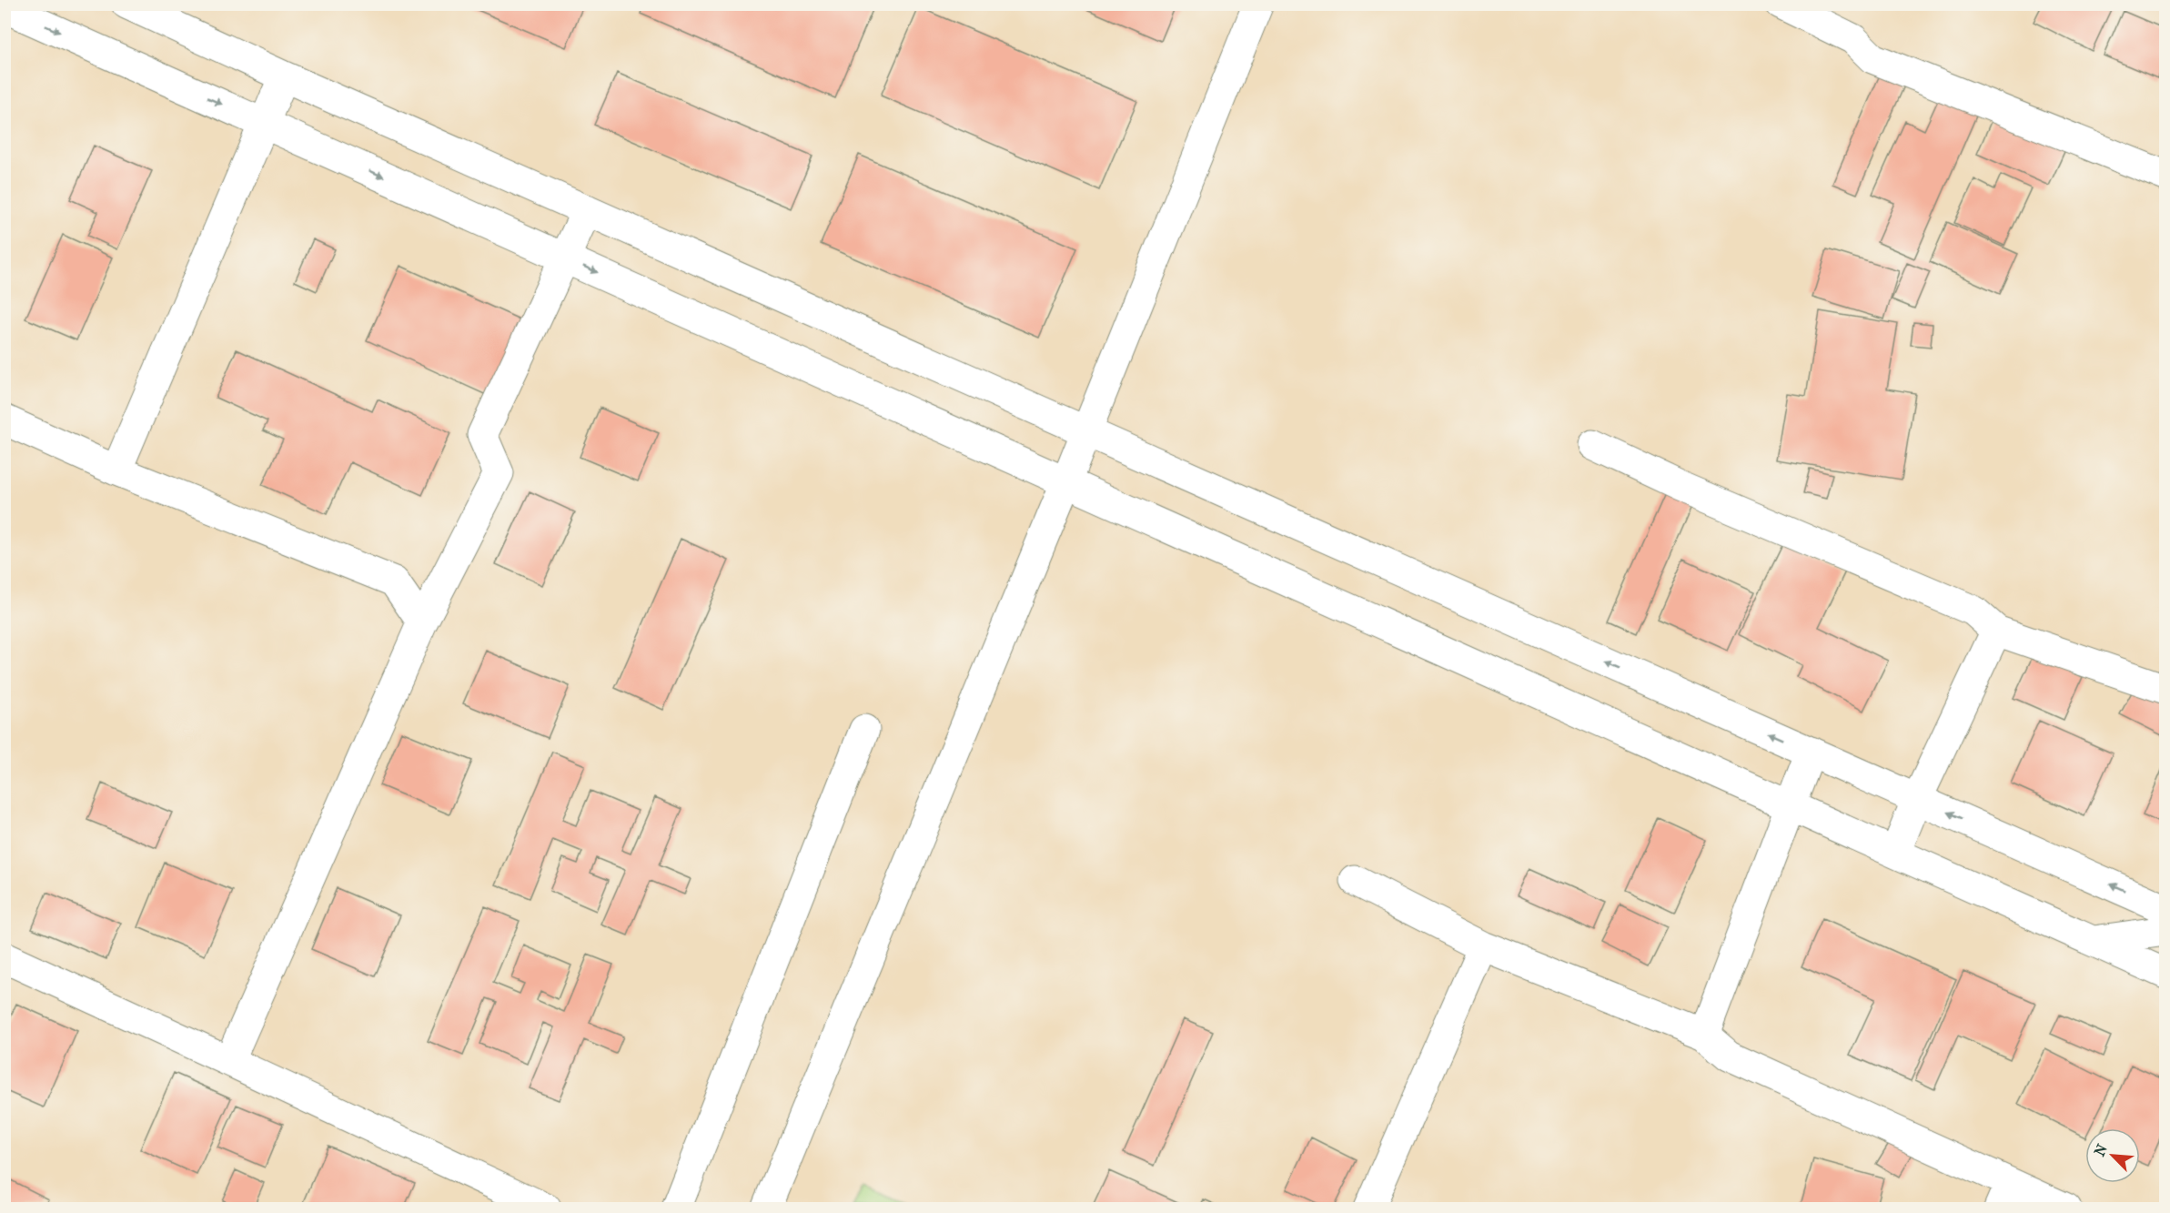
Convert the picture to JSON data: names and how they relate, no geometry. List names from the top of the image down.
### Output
{
  "north": "top left"
}
